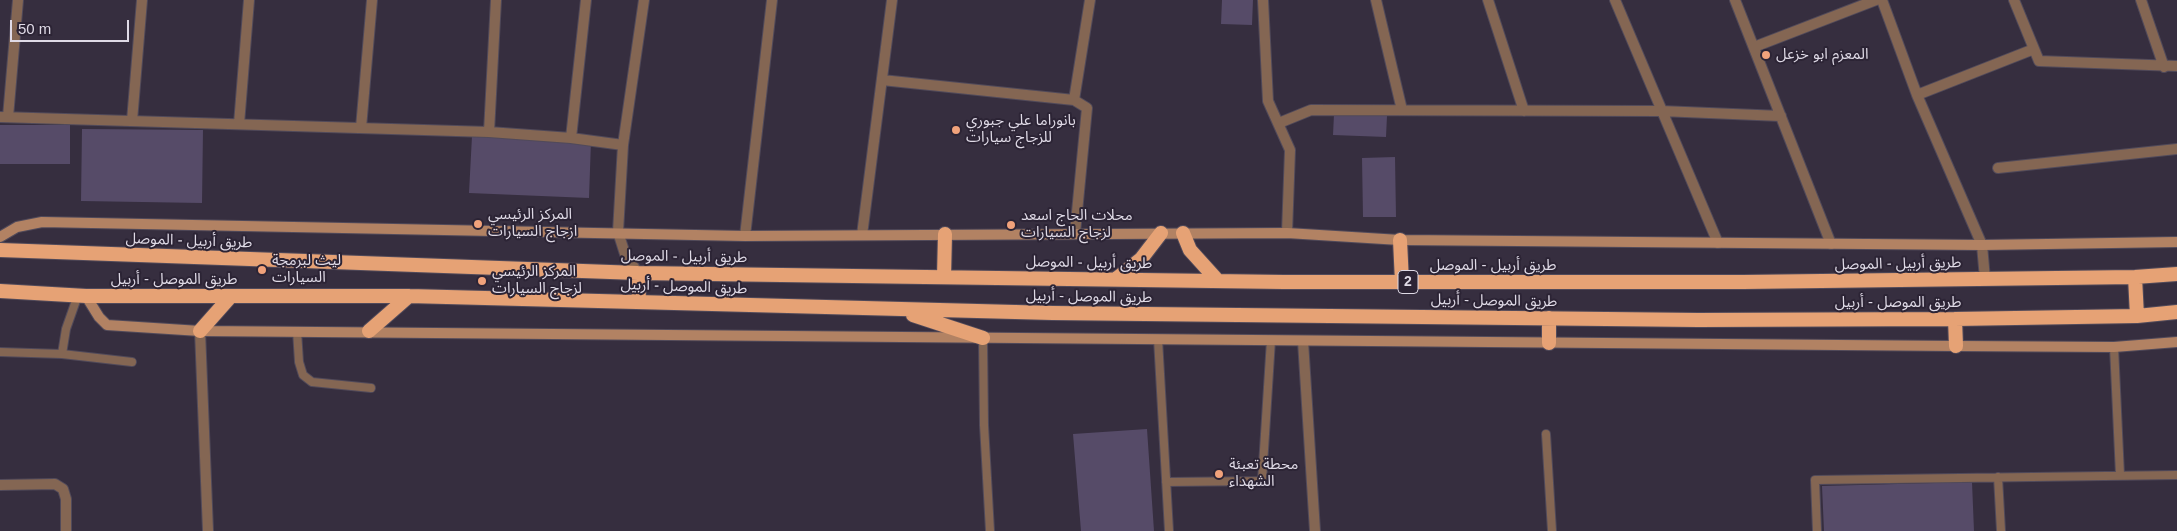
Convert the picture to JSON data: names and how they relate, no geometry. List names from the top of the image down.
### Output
{
  "streets": {
    "highway": ["طريق أربيل - الموصل", "طريق الموصل - أربيل", "2"]
  },
  "places": [
    "المعزم ابو خزعل",
    "بانوراما علي جبوري للزجاج سيارات",
    "المركز الرئيسي ازجاج السيارات",
    "محلات الحاج اسعد لزجاج السيارات",
    "ليث لبرمجة السيارات",
    "المركز الرئيسي لزجاج السيارات",
    "محطة تعبئة الشهداء"
  ],
  "scale_bar": "50 m"
}
